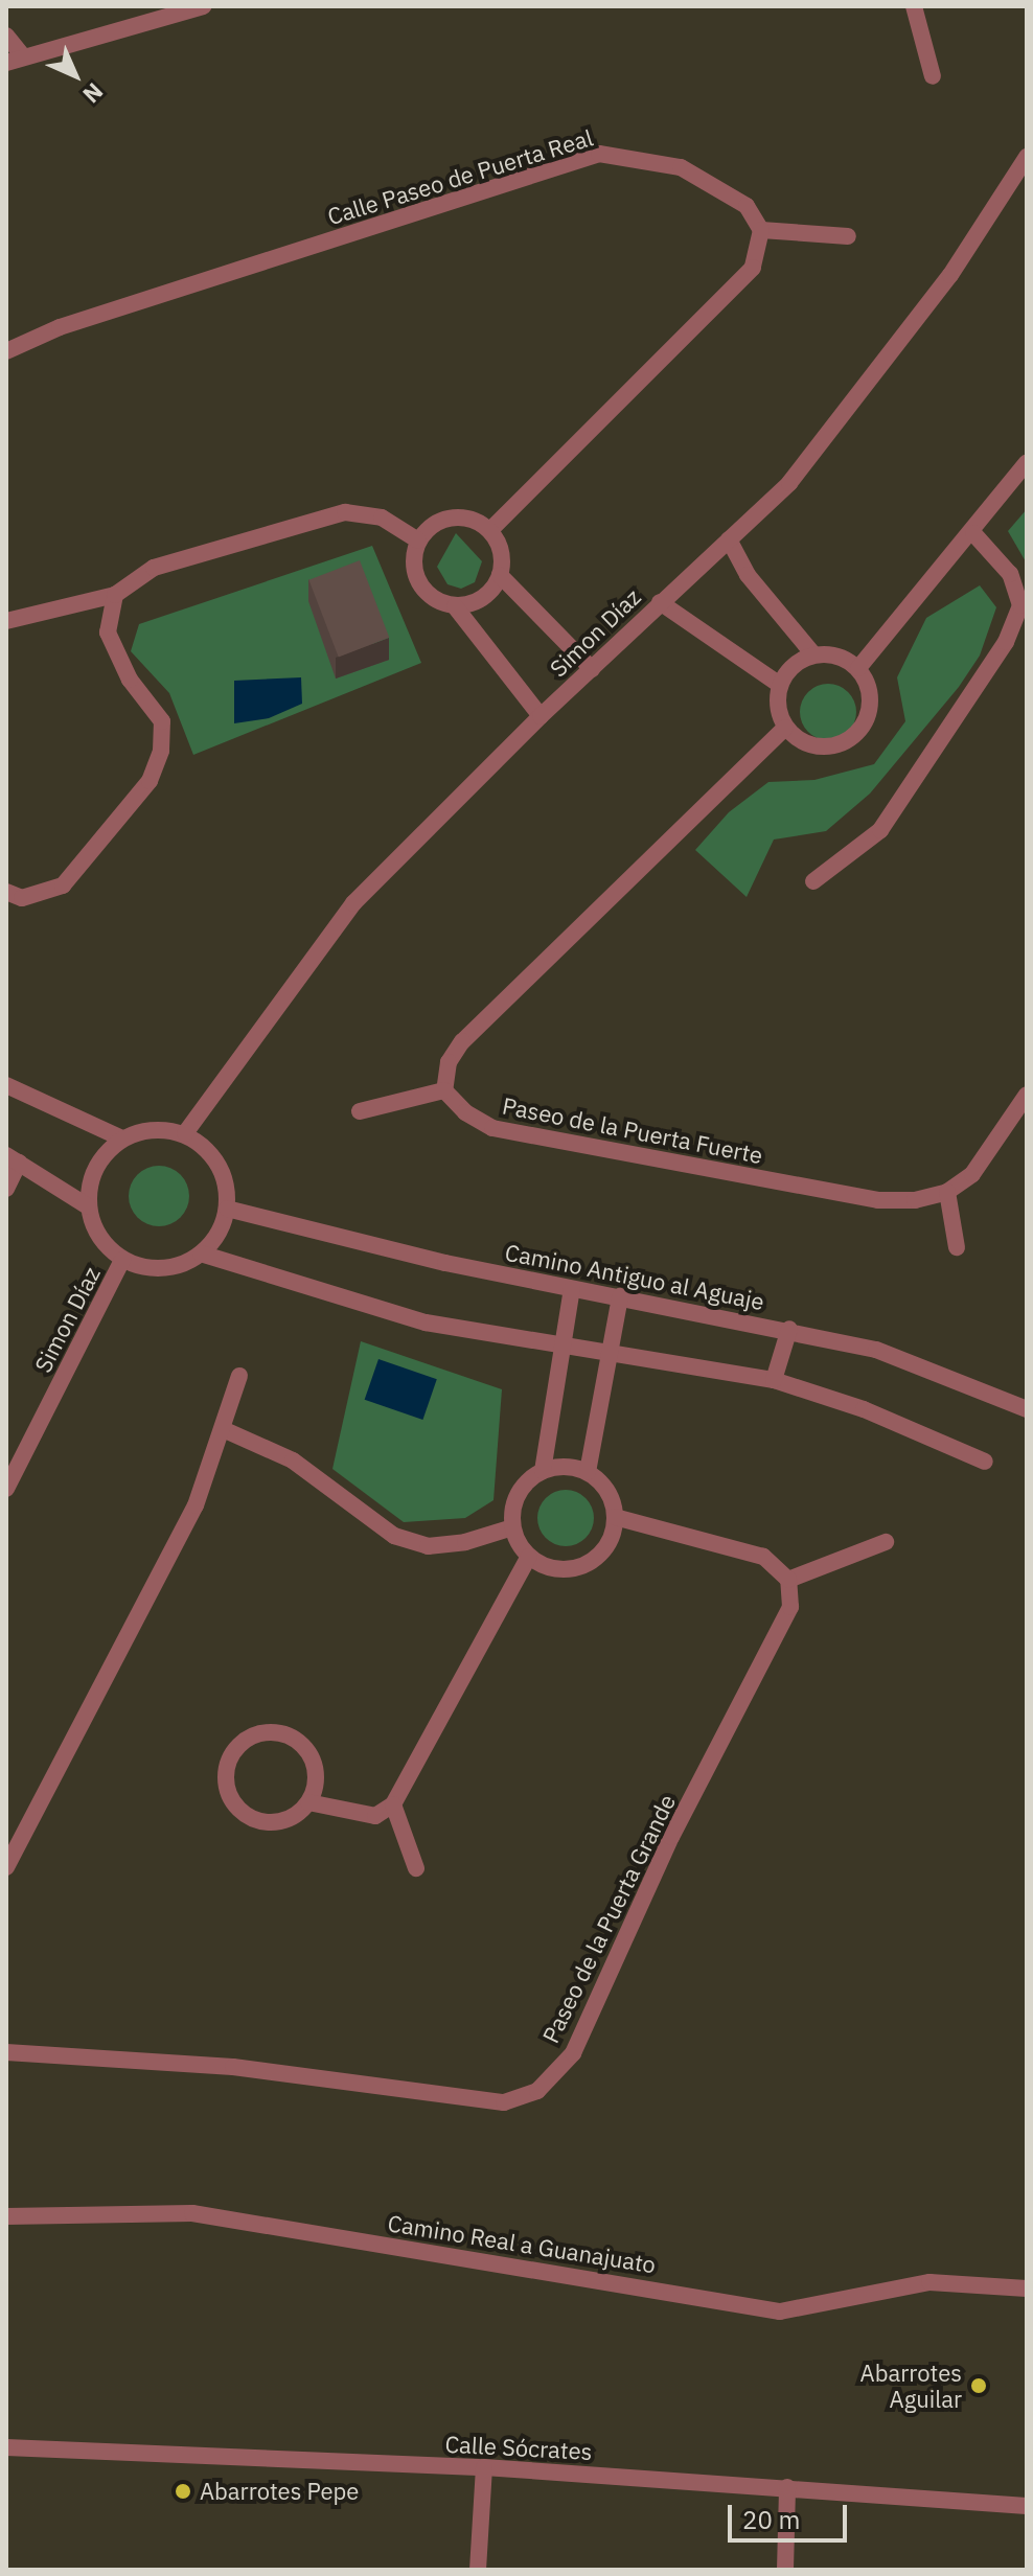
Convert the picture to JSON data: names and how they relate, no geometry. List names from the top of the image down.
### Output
{
  "streets": {
    "street": [
      "Calle Paseo de Puerta Real",
      "Simon Díaz",
      "Paseo de la Puerta Fuerte",
      "Camino Antiguo al Aguaje",
      "Paseo de la Puerta Grande",
      "Camino Real a Guanajuato",
      "Calle Sócrates"
    ]
  },
  "crossings": [
    ["Simon Díaz", "Camino Antiguo al Aguaje"]
  ],
  "places": ["Abarrotes Aguilar", "Abarrotes Pepe"],
  "scale_bar": "20 m",
  "north": "bottom right"
}
